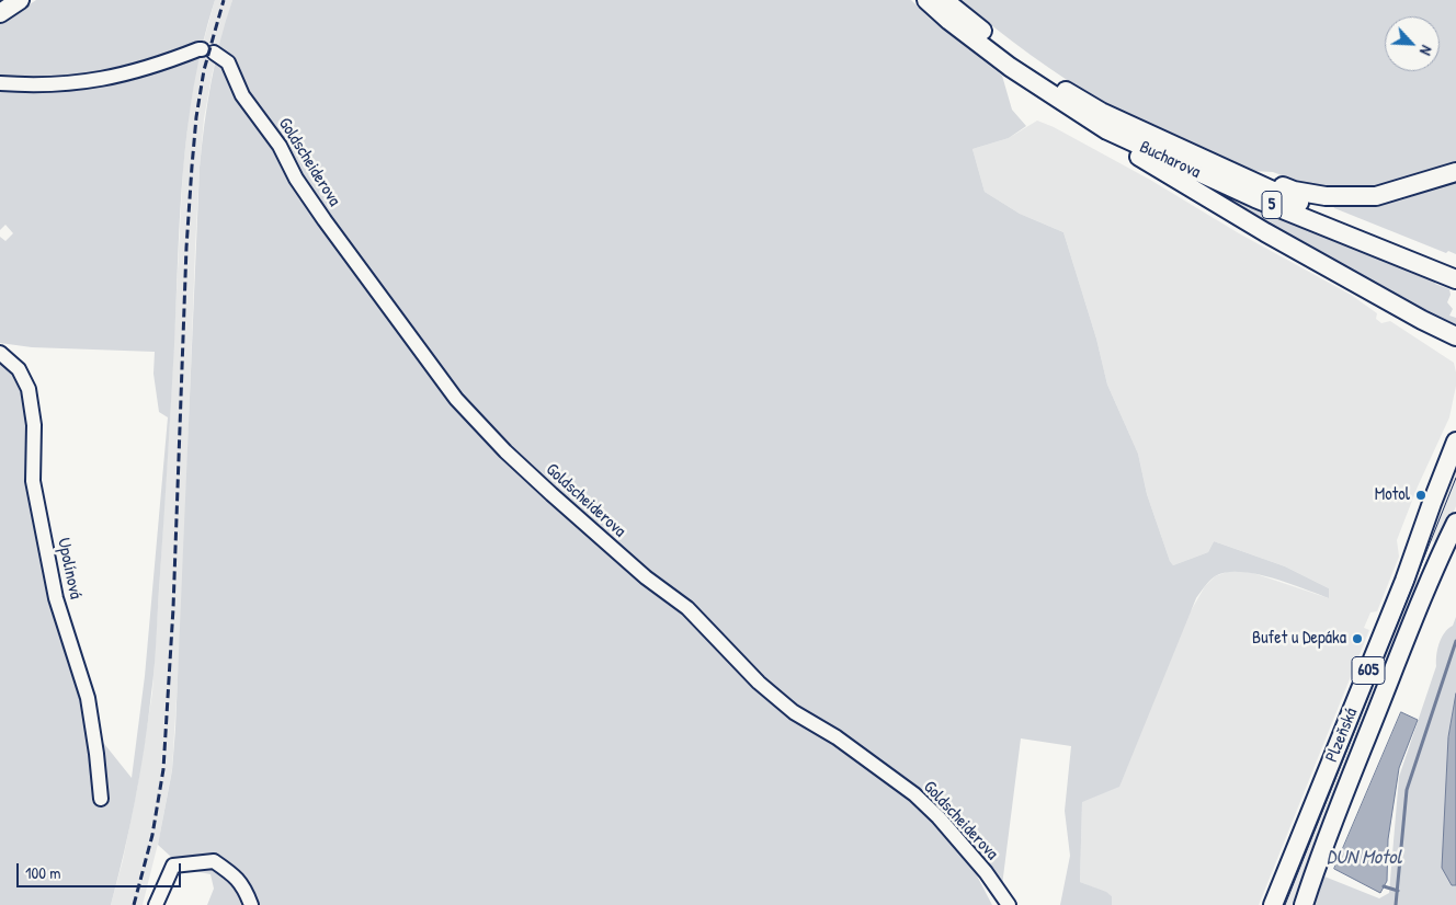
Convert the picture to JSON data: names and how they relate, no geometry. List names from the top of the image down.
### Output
{
  "streets": {
    "main road": [
      "Bucharova",
      "5",
      "605",
      "Plzeňská"
    ],
    "street": ["Goldscheiderova", "Upolínová"]
  },
  "crossings": [
    ["Bucharova", "5"]
  ],
  "water": ["DUN Motol"],
  "places": ["Motol", "Bufet u Depáka"],
  "scale_bar": "100 m",
  "north": "bottom right"
}
